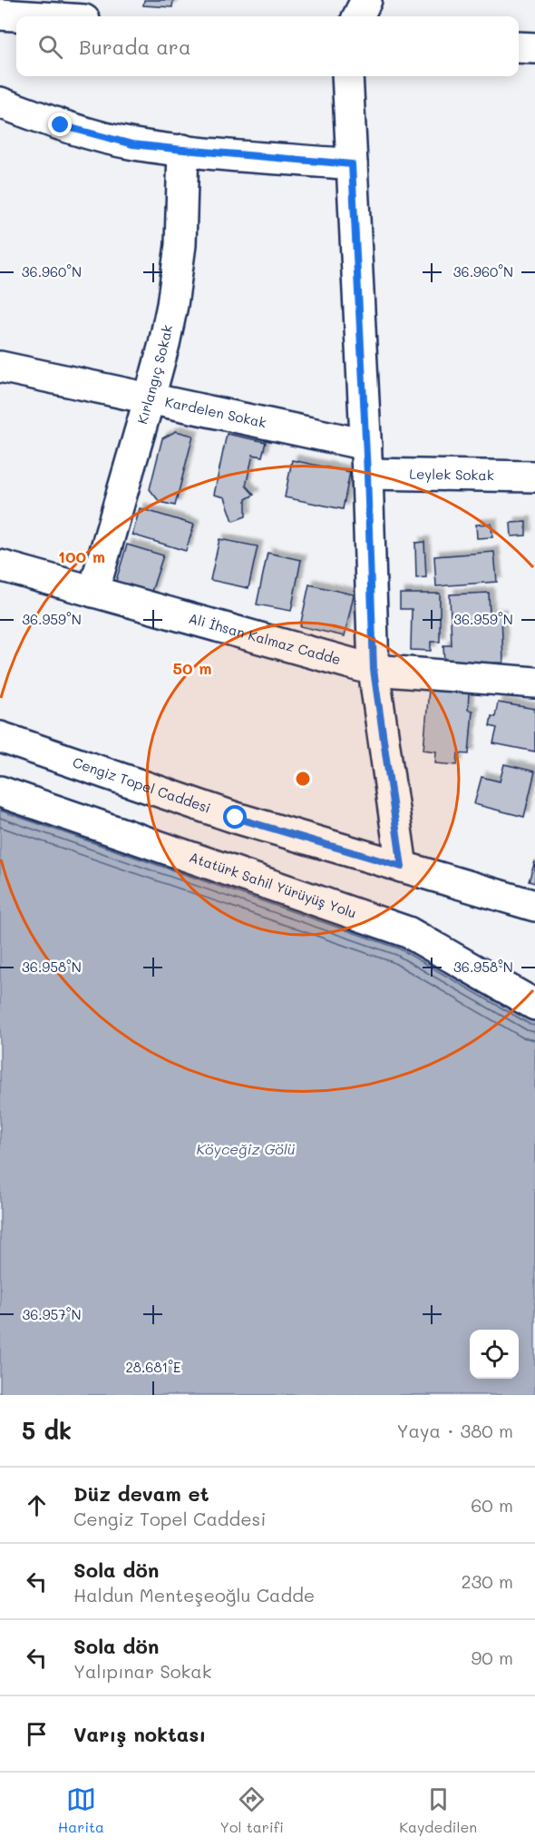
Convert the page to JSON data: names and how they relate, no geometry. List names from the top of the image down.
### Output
{
  "streets": {
    "street": [
      "Kırlangıç Sokak",
      "Kardelen Sokak",
      "Leylek Sokak",
      "Ali İhsan Kalmaz Cadde",
      "Cengiz Topel Caddesi",
      "Atatürk Sahil Yürüyüş Yolu"
    ]
  },
  "crossings": [
    ["Kırlangıç Sokak", "Kardelen Sokak"],
    ["Kırlangıç Sokak", "Ali İhsan Kalmaz Cadde"]
  ],
  "water": ["Köyceğiz Gölü"],
  "page": {
    "search": "Burada ara",
    "heading": ["5 dk", "Yaya · 380 m"],
    "list": [
      ["Düz devam et", "Cengiz Topel Caddesi", "60 m"],
      ["Sola dön", "Haldun Menteşeoğlu Cadde", "230 m"],
      ["Sola dön", "Yalıpınar Sokak", "90 m"],
      "Varış noktası"
    ],
    "nav": ["Harita", "Yol tarifi", "Kaydedilen"]
  },
  "coordinates": [
    "36.960°N",
    "36.959°N",
    "36.958°N",
    "36.957°N",
    "28.681°E"
  ],
  "rings": ["100 m", "50 m"]
}
